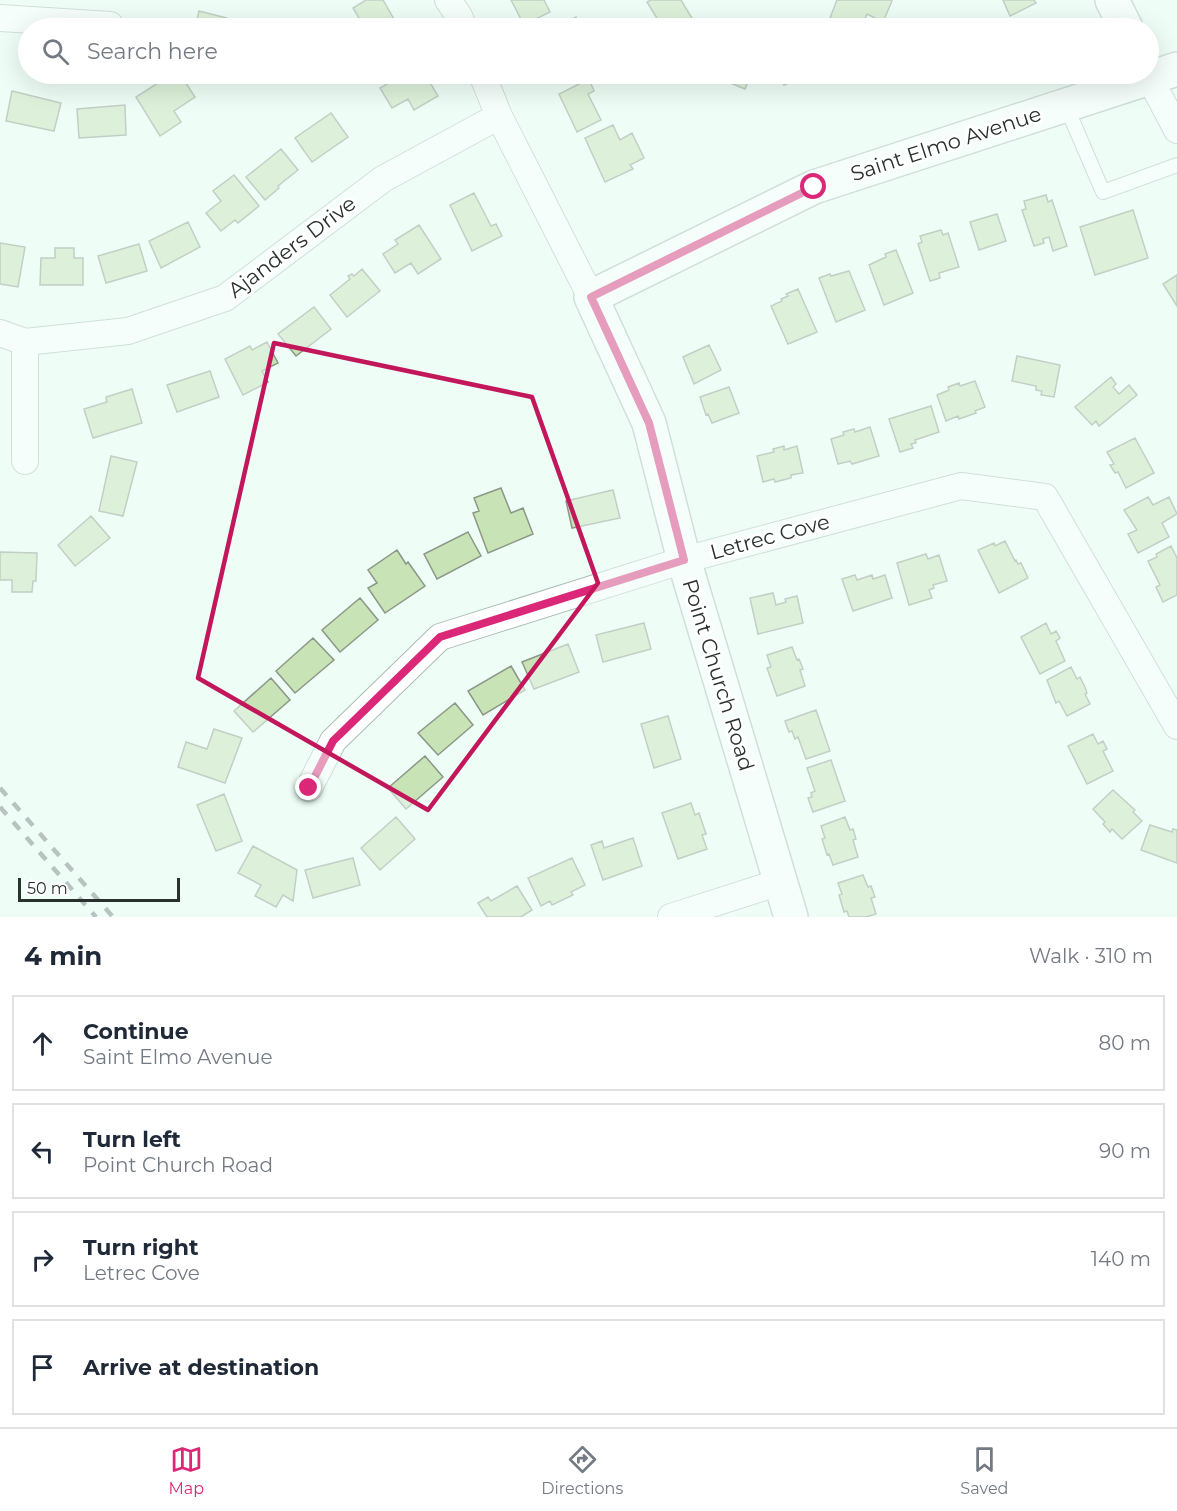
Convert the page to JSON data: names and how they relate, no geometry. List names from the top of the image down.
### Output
{
  "streets": {
    "street": [
      "Saint Elmo Avenue",
      "Ajanders Drive",
      "Letrec Cove",
      "Point Church Road"
    ]
  },
  "crossings": [
    ["Saint Elmo Avenue", "Point Church Road"],
    ["Ajanders Drive", "Point Church Road"],
    ["Letrec Cove", "Point Church Road"]
  ],
  "scale_bar": "50 m",
  "page": {
    "search": "Search here",
    "scale": "50 m",
    "heading": ["4 min", "Walk · 310 m"],
    "list": [
      ["Continue", "Saint Elmo Avenue", "80 m"],
      ["Turn left", "Point Church Road", "90 m"],
      ["Turn right", "Letrec Cove", "140 m"],
      "Arrive at destination"
    ],
    "nav": ["Map", "Directions", "Saved"]
  }
}
